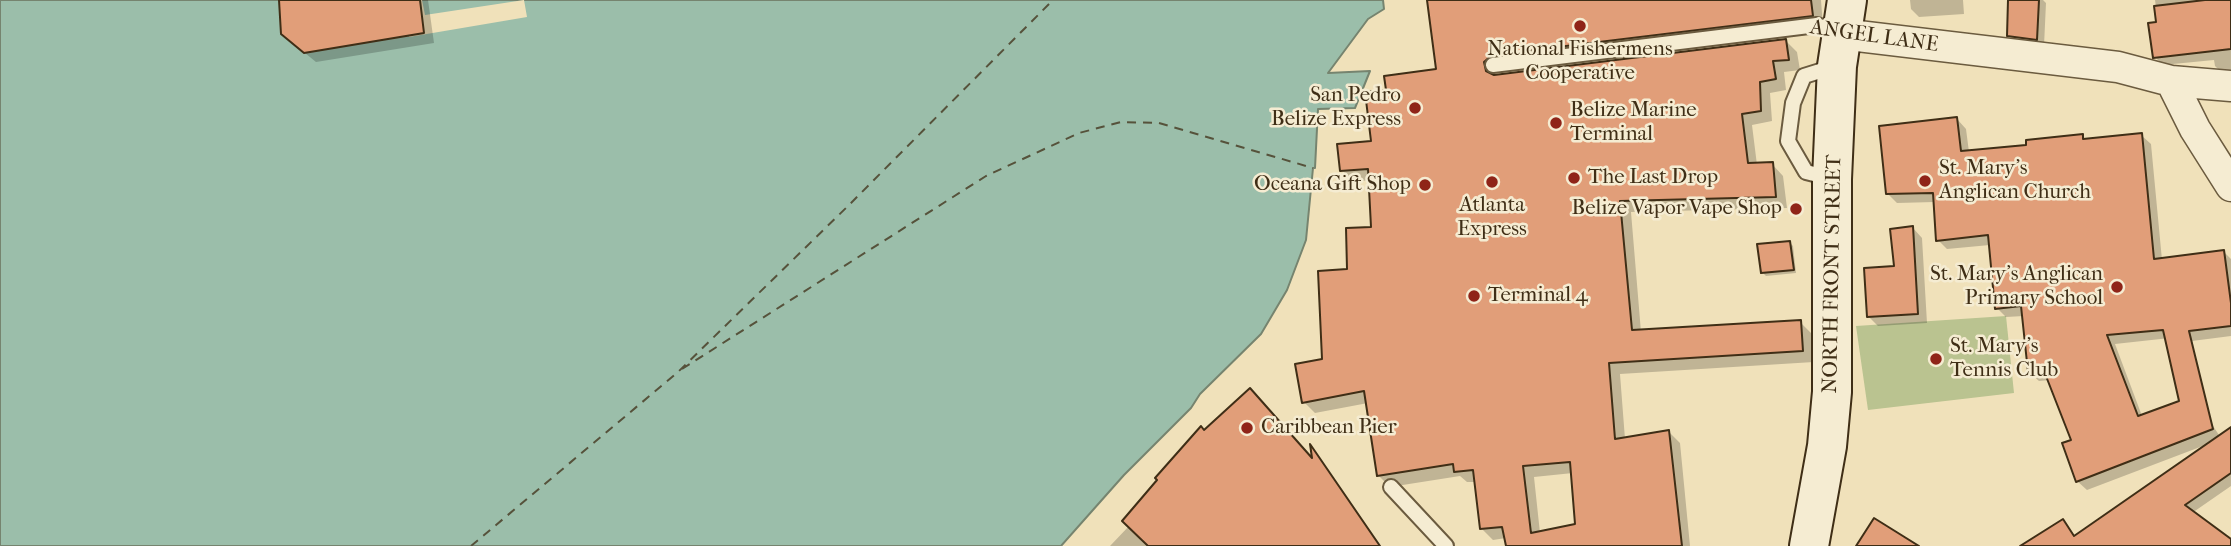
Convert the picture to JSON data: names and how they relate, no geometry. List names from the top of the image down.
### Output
{
  "streets": {
    "main road": ["NORTH FRONT STREET"],
    "street": ["ANGEL LANE"]
  },
  "crossings": [
    ["ANGEL LANE", "NORTH FRONT STREET"]
  ],
  "places": [
    "National Fishermens Cooperative",
    "San Pedro Belize Express",
    "Belize Marine Terminal",
    "The Last Drop",
    "St. Mary's Anglican Church",
    "Atlanta Express",
    "Oceana Gift Shop",
    "Belize Vapor Vape Shop",
    "St. Mary's Anglican Primary School",
    "Terminal 4",
    "St. Mary's Tennis Club",
    "Caribbean Pier"
  ]
}
